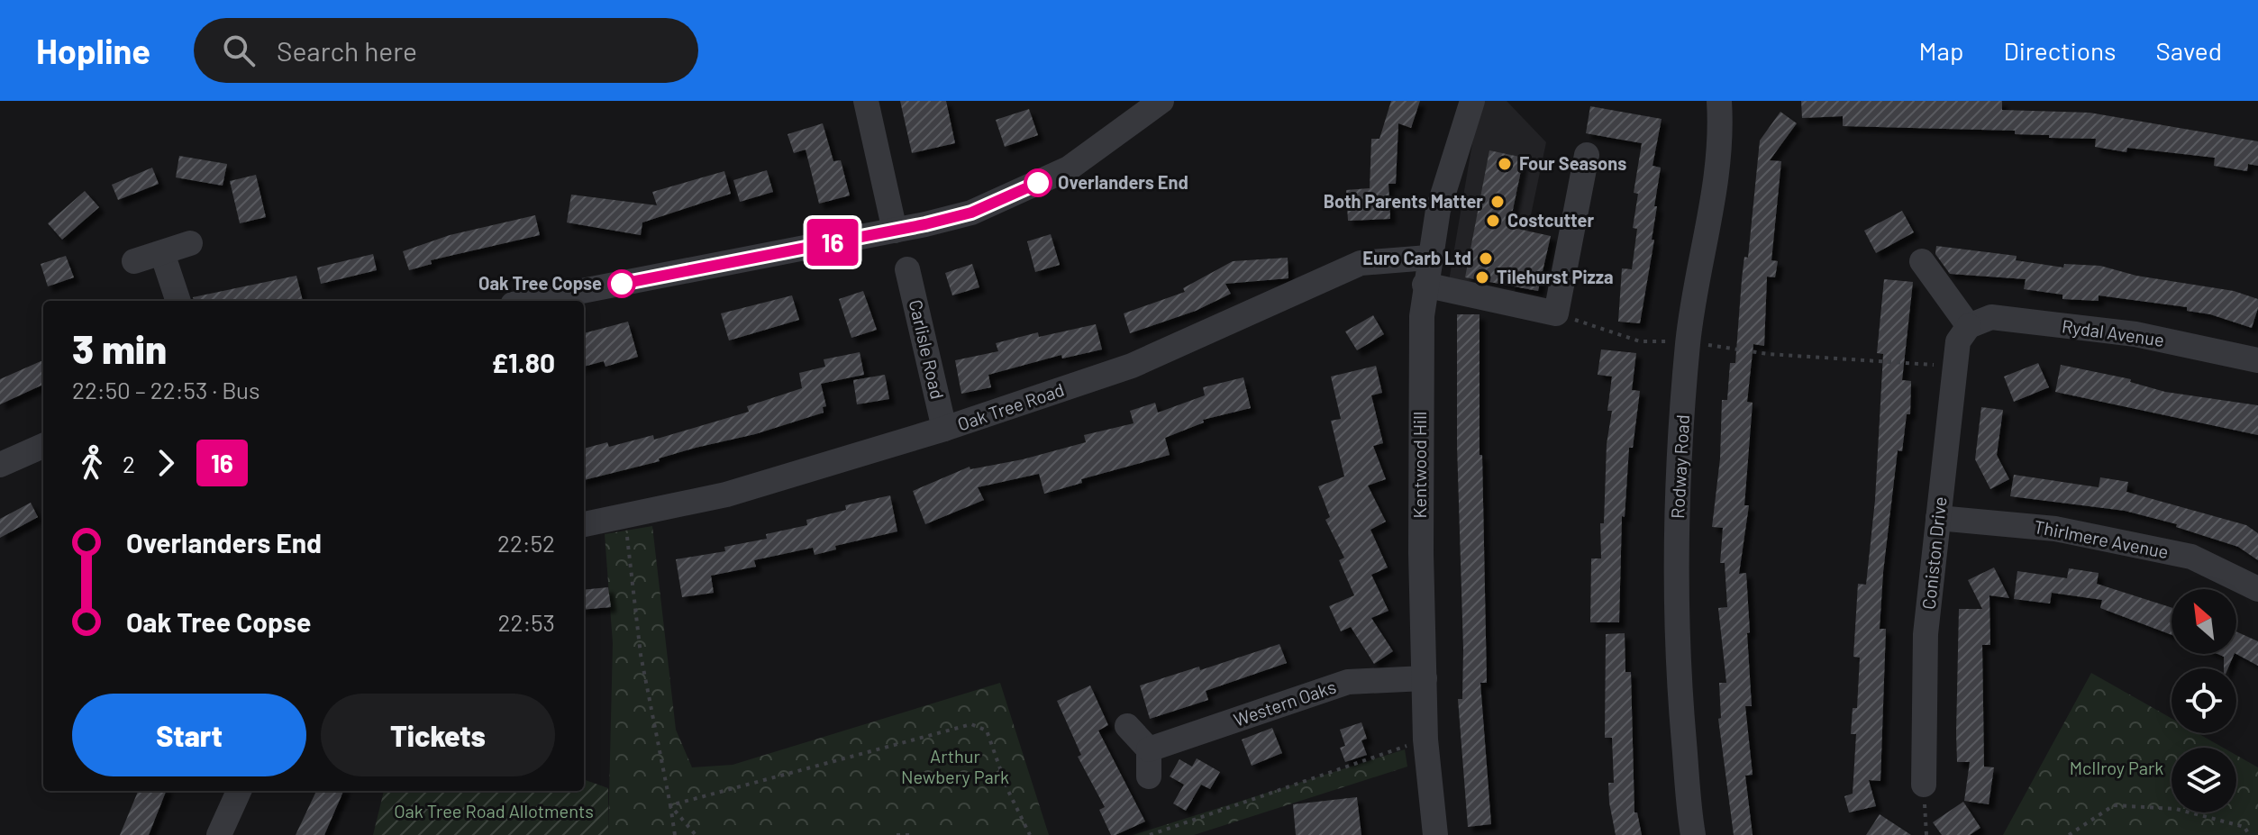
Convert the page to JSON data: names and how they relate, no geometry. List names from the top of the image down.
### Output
{
  "streets": {
    "street": [
      "Rydal Avenue",
      "Carlisle Road",
      "Oak Tree Road",
      "Kentwood Hill",
      "Rodway Road",
      "Thirlmere Avenue",
      "Coniston Drive",
      "Western Oaks"
    ]
  },
  "crossings": [
    ["Rydal Avenue", "Coniston Drive"],
    ["Carlisle Road", "Oak Tree Road"],
    ["Oak Tree Road", "Kentwood Hill"],
    ["Kentwood Hill", "Western Oaks"],
    ["Thirlmere Avenue", "Coniston Drive"]
  ],
  "parks": ["Arthur Newbery Park", "McIlroy Park", "Oak Tree Road Allotments"],
  "places": [
    "Four Seasons",
    "Overlanders End",
    "Both Parents Matter",
    "Costcutter",
    "Euro Carb Ltd",
    "Tilehurst Pizza",
    "Oak Tree Copse"
  ],
  "lines": ["bus line 16"],
  "north": "top left",
  "page": {
    "header": "Hopline",
    "search": "Search here",
    "nav": ["Map", "Directions", "Saved"],
    "on_map": "16",
    "heading": ["3 min", "22:50 – 22:53 · Bus", "£1.80"],
    "legs": ["2", "16"],
    "list": [
      {
        "name": "Overlanders End",
        "value": "22:52"
      },
      {
        "name": "Oak Tree Copse",
        "value": "22:53"
      }
    ],
    "buttons": ["Start", "Tickets"]
  }
}
